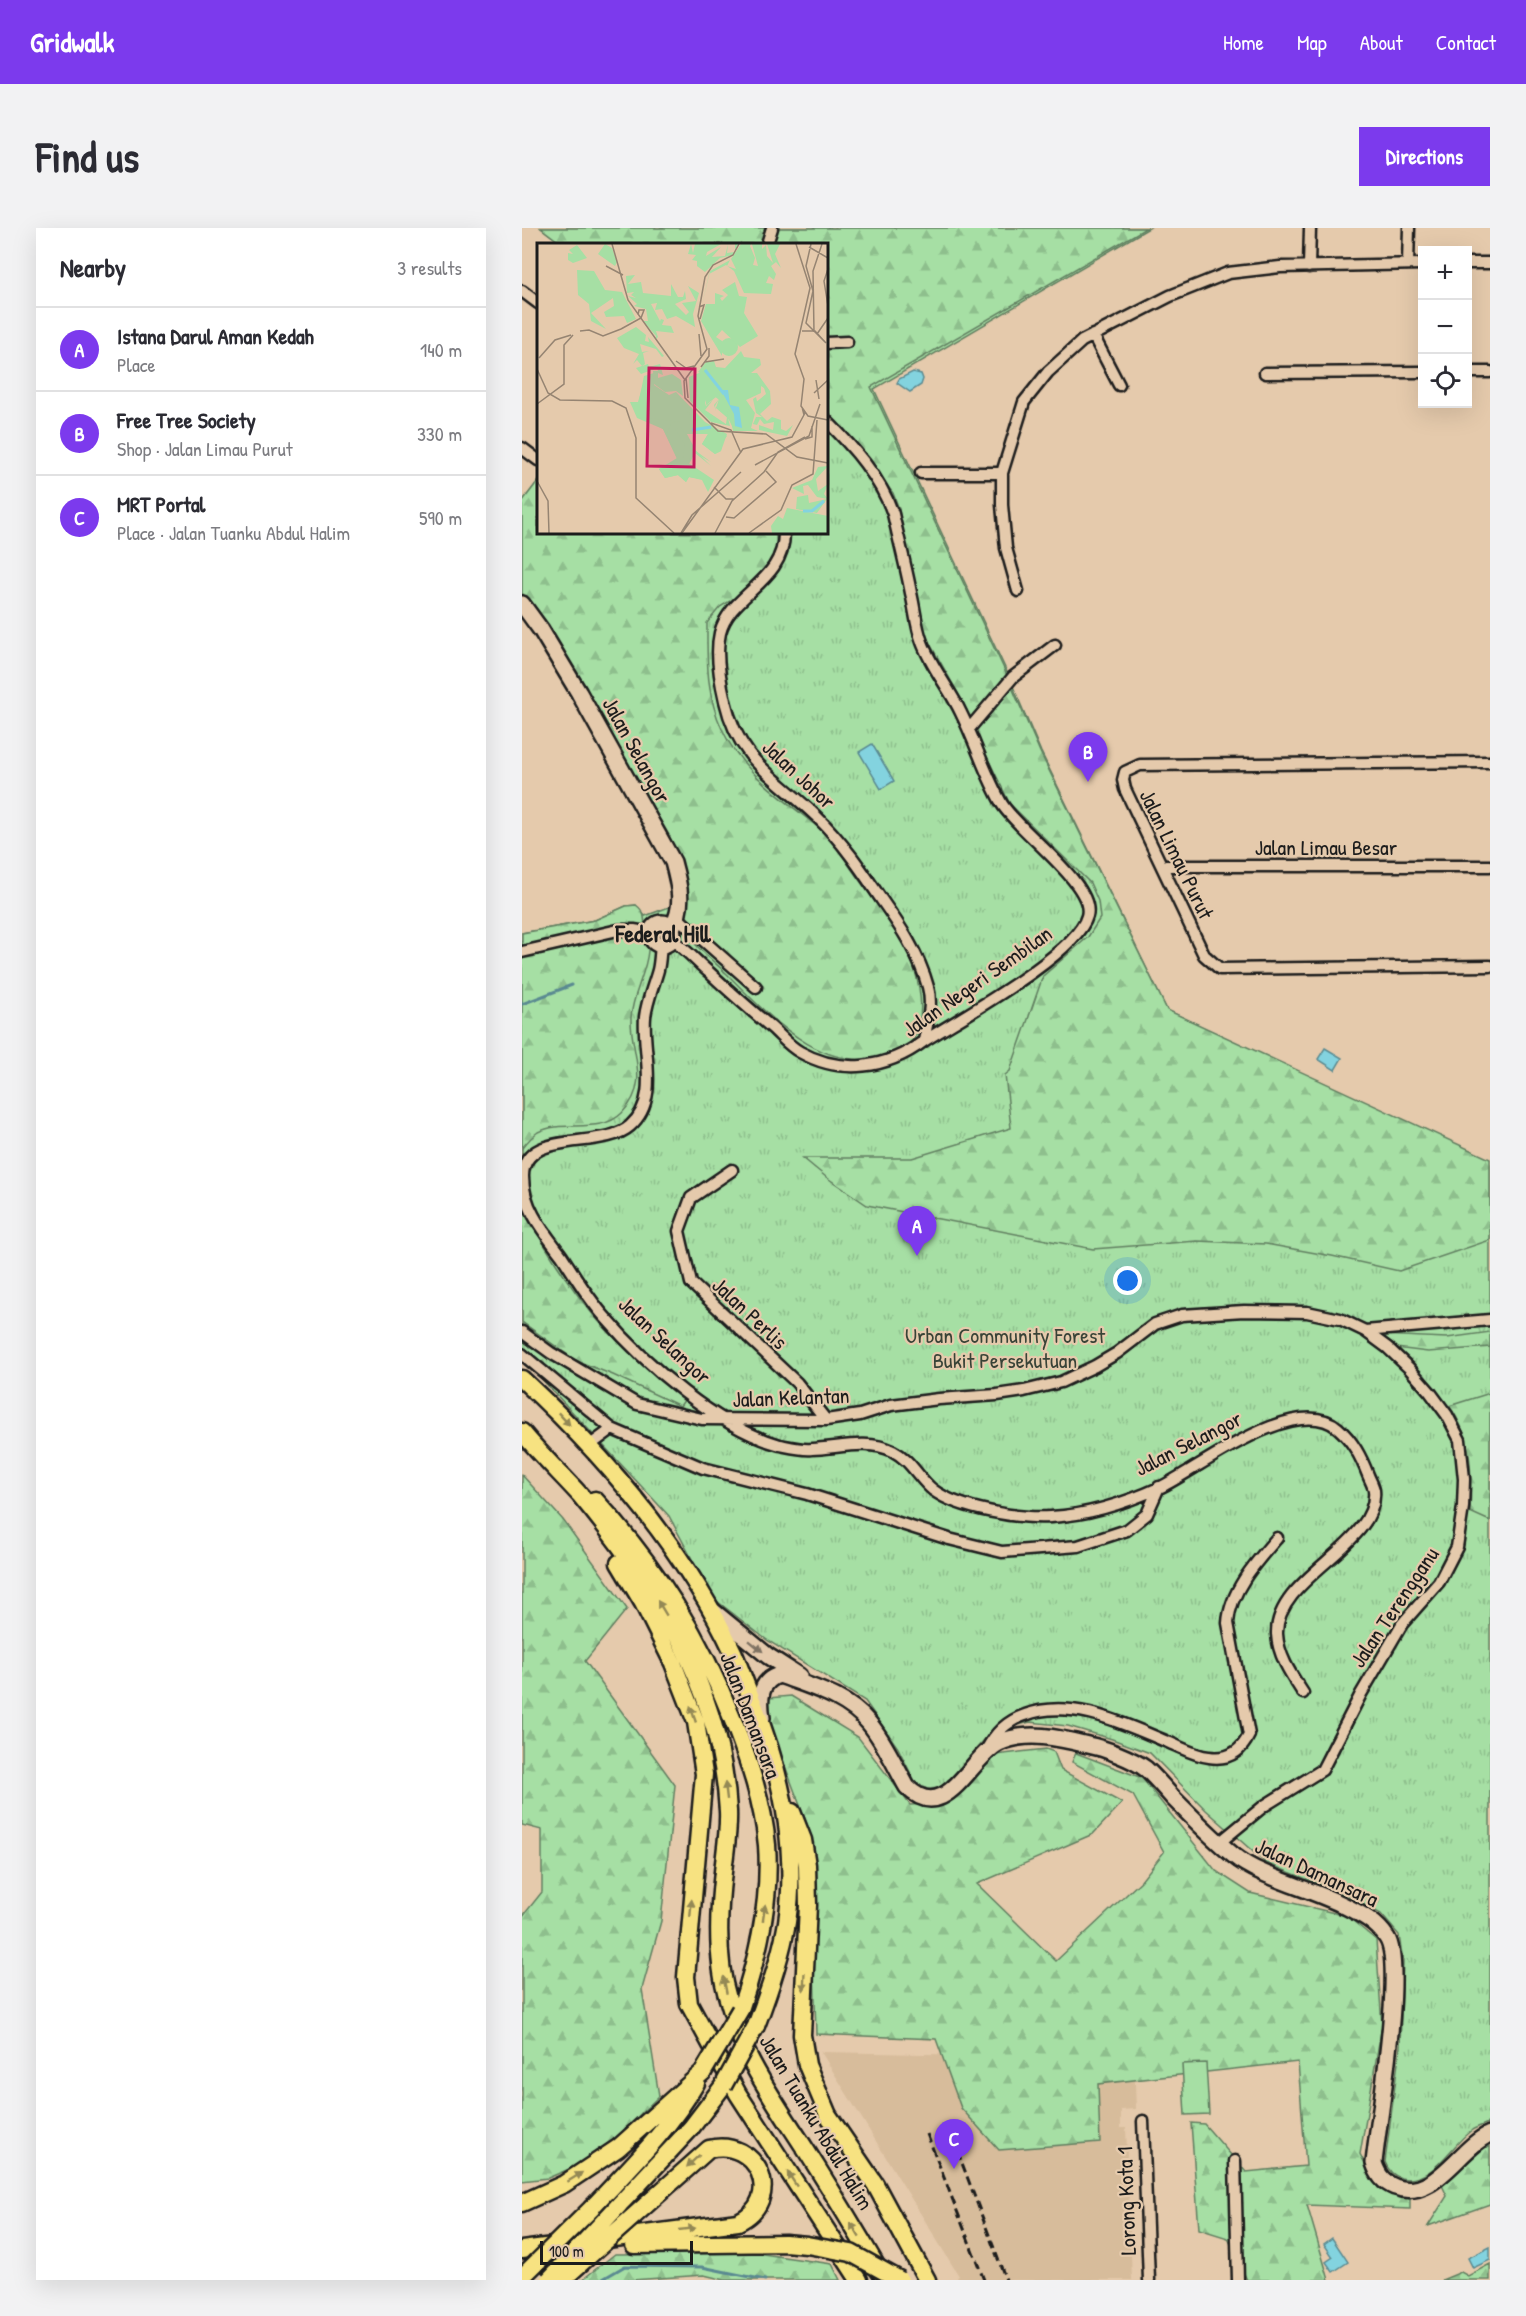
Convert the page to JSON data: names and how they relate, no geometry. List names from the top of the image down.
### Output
{
  "streets": {
    "main road": ["Jalan Damansara", "Jalan Tuanku Abdul Halim"],
    "street": [
      "Jalan Selangor",
      "Jalan Johor",
      "Jalan Limau Besar",
      "Jalan Limau Purut",
      "Jalan Negeri Sembilan",
      "Jalan Perlis",
      "Jalan Kelantan",
      "Jalan Terengganu",
      "Lorong Kota 1"
    ]
  },
  "crossings": [
    ["Jalan Selangor", "Jalan Negeri Sembilan"],
    ["Jalan Selangor", "Jalan Kelantan"],
    ["Jalan Johor", "Jalan Negeri Sembilan"],
    ["Jalan Limau Besar", "Jalan Limau Purut"],
    ["Jalan Perlis", "Jalan Kelantan"],
    ["Jalan Kelantan", "Jalan Terengganu"],
    ["Jalan Terengganu", "Jalan Damansara"],
    ["Jalan Damansara", "Jalan Tuanku Abdul Halim"]
  ],
  "districts": ["Federal Hill"],
  "parks": ["Urban Community Forest Bukit Persekutuan"],
  "scale_bar": "100 m",
  "page": {
    "header": "Gridwalk",
    "nav": [
      "Home",
      "Map",
      "About",
      "Contact"
    ],
    "buttons": "Directions",
    "title": "Find us",
    "heading": ["Nearby", "3 results"],
    "map_buttons": ["+", "−"],
    "list": [
      {
        "mark": "A",
        "name": "Istana Darul Aman Kedah",
        "note": "Place",
        "value": "140 m"
      },
      {
        "mark": "B",
        "name": "Free Tree Society",
        "note": "Shop · Jalan Limau Purut",
        "value": "330 m"
      },
      {
        "mark": "C",
        "name": "MRT Portal",
        "note": "Place · Jalan Tuanku Abdul Halim",
        "value": "590 m"
      }
    ],
    "pins": ["B", "A", "C"],
    "scale": "100 m"
  }
}
